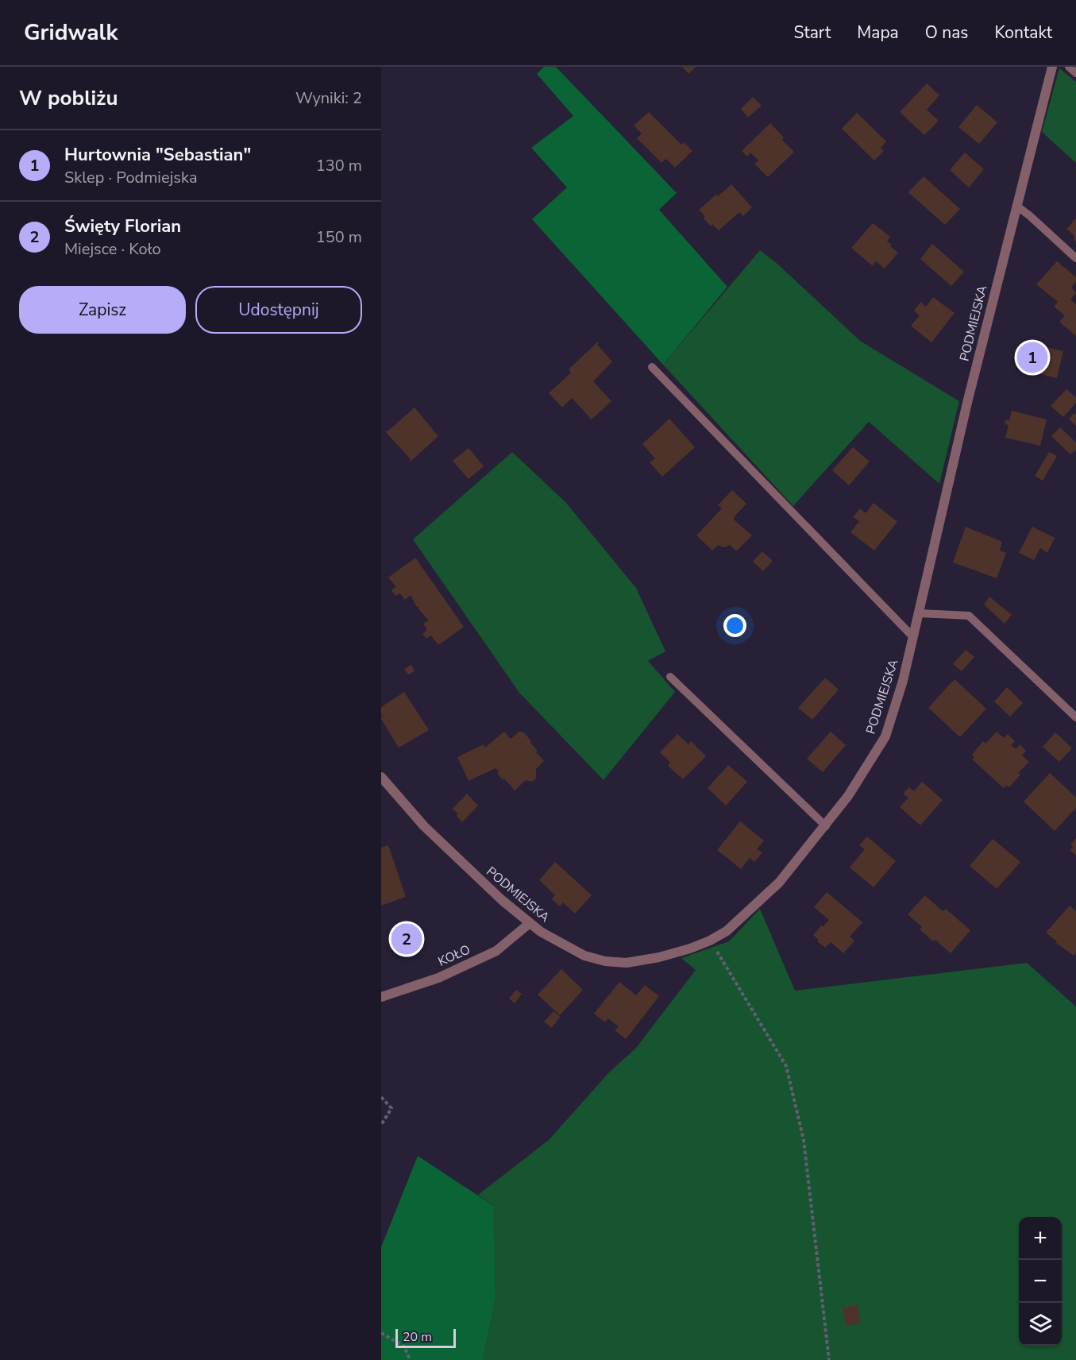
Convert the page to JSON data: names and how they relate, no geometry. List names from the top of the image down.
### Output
{
  "streets": {
    "street": ["PODMIEJSKA", "KOŁO"]
  },
  "crossings": [
    ["PODMIEJSKA", "KOŁO"]
  ],
  "scale_bar": "20 m",
  "page": {
    "header": "Gridwalk",
    "nav": [
      "Start",
      "Mapa",
      "O nas",
      "Kontakt"
    ],
    "heading": ["W pobliżu", "Wyniki: 2"],
    "list": [
      {
        "mark": "1",
        "name": "Hurtownia \"Sebastian\"",
        "note": "Sklep · Podmiejska",
        "value": "130 m"
      },
      {
        "mark": "2",
        "name": "Święty Florian",
        "note": "Miejsce · Koło",
        "value": "150 m"
      }
    ],
    "buttons": ["Zapisz", "Udostępnij"],
    "pins": ["1", "2"],
    "map_buttons": ["+", "−"],
    "scale": "20 m"
  }
}
